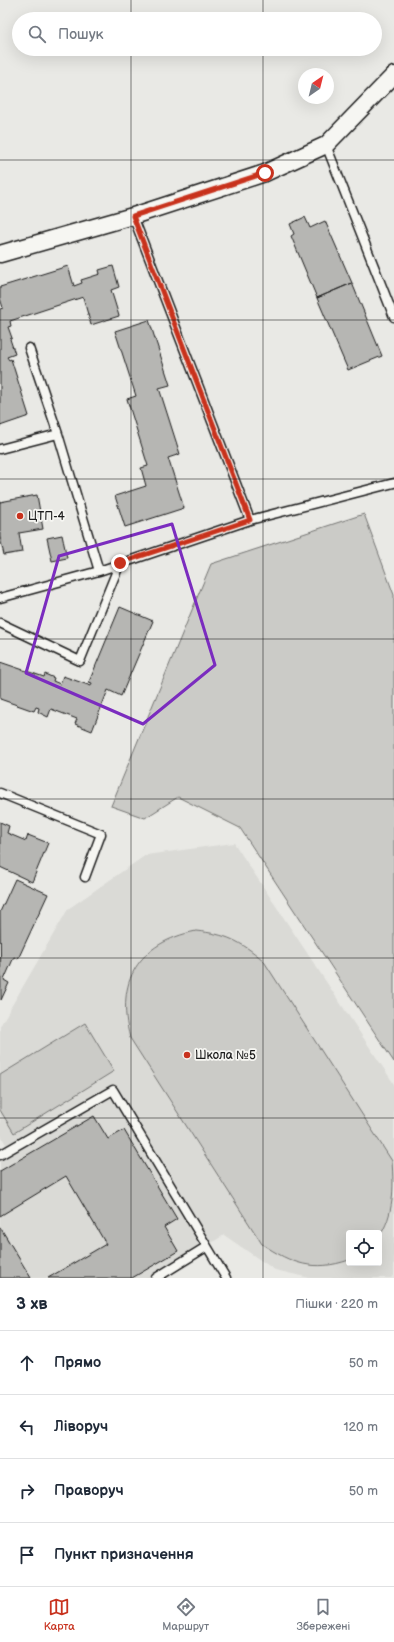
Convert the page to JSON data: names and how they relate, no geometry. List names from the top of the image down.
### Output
{
  "places": ["ЦТП-4", "Школа №5"],
  "north": "top right",
  "page": {
    "search": "Пошук",
    "heading": ["3 хв", "Пішки · 220 m"],
    "list": [
      ["Прямо", "50 m"],
      ["Ліворуч", "120 m"],
      ["Праворуч", "50 m"],
      "Пункт призначення"
    ],
    "nav": ["Карта", "Маршрут", "Збережені"]
  }
}
